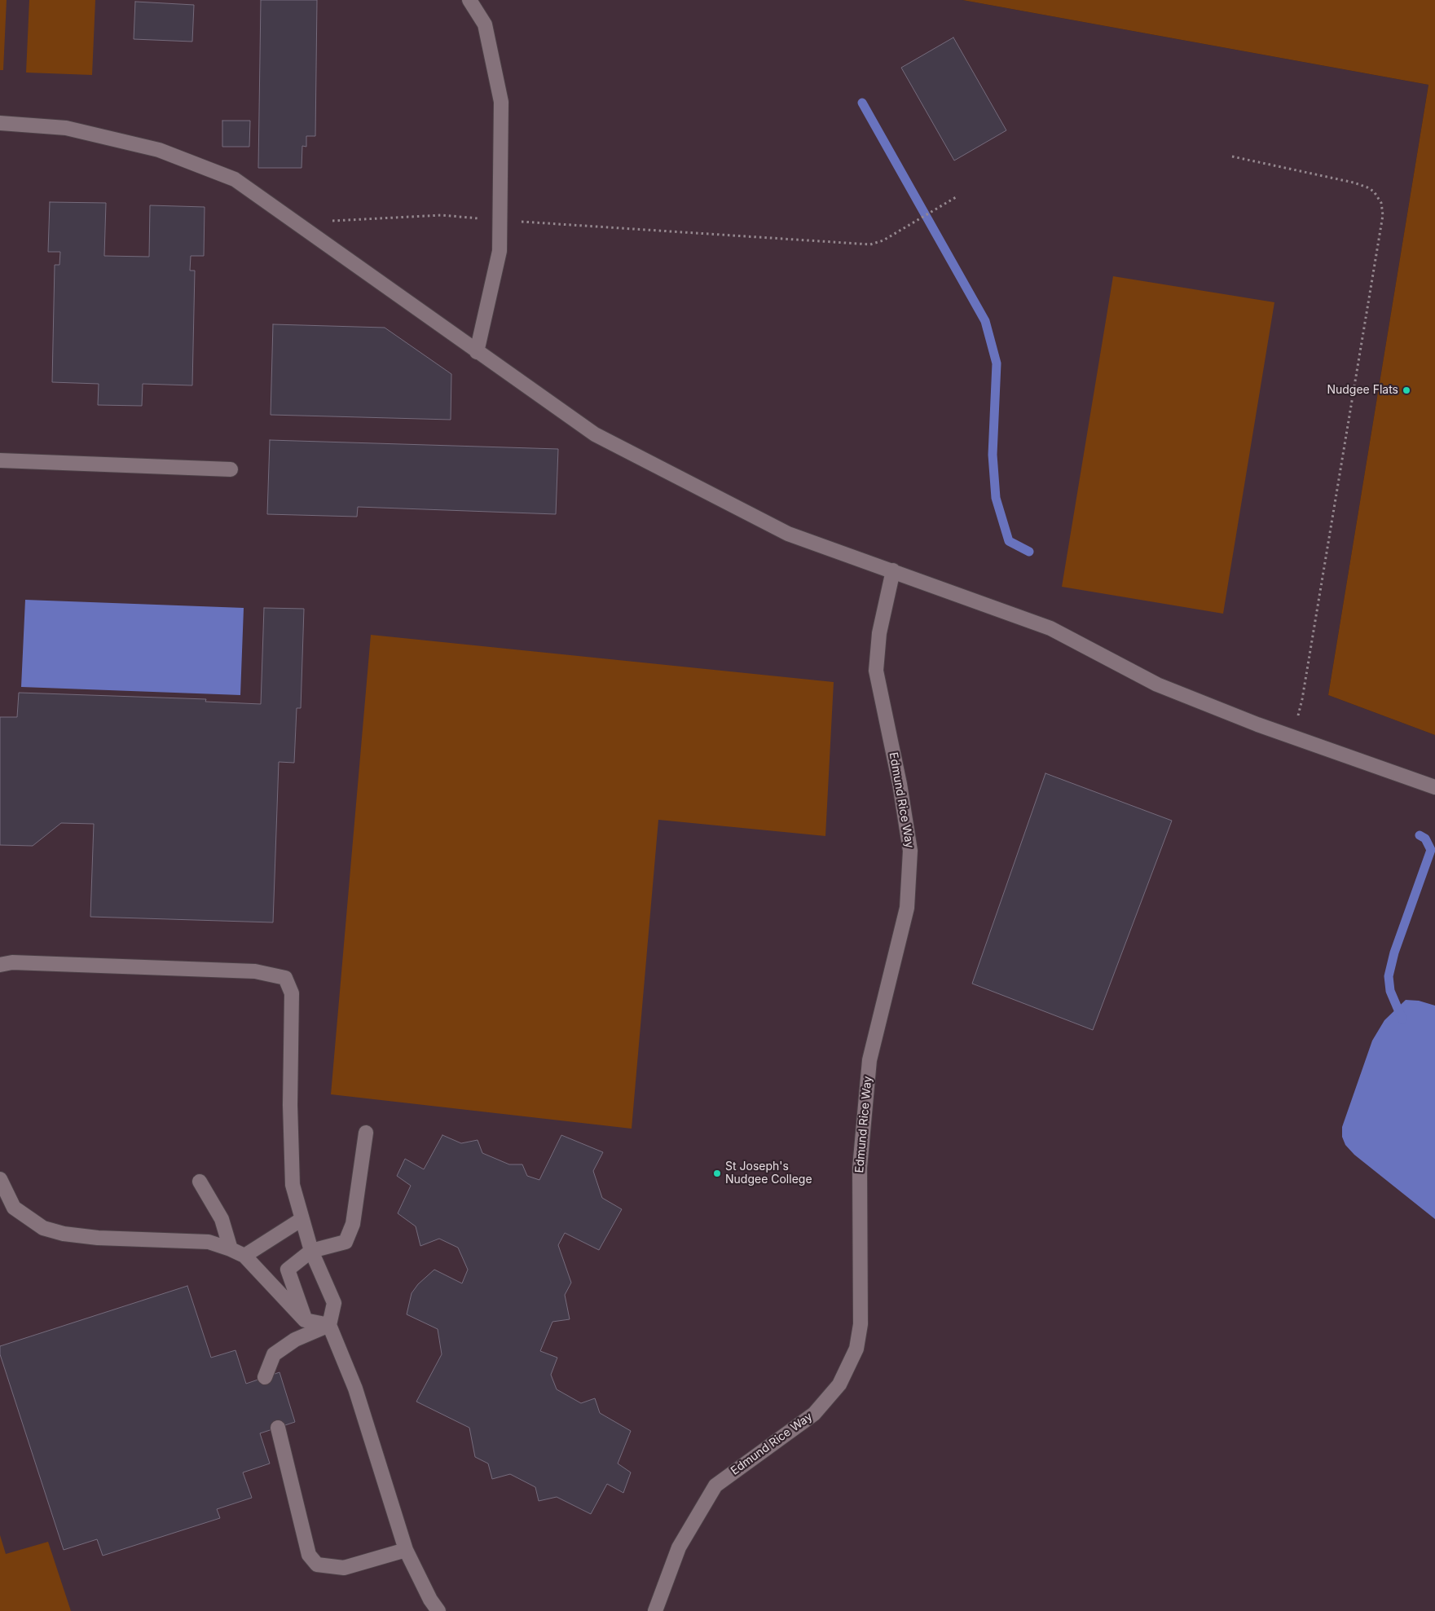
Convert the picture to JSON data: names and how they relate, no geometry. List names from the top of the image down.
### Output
{
  "streets": {
    "lane": ["Edmund Rice Way"]
  },
  "places": ["Nudgee Flats", "St Joseph's Nudgee College"]
}
